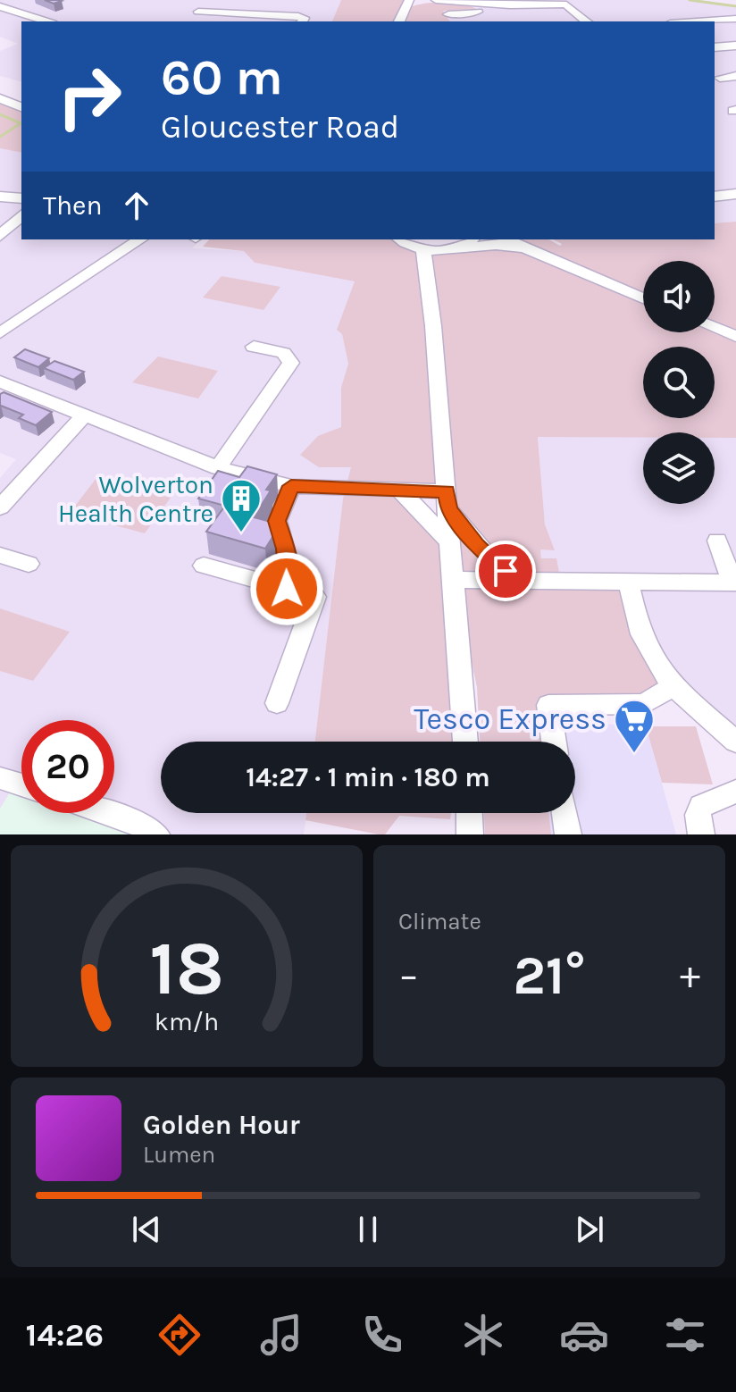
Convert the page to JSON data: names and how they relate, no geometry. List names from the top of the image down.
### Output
{
  "places": {
    "building": ["Wolverton Health Centre"],
    "supermarket": ["Tesco Express"]
  },
  "page": {
    "turn": ["60 m", "Gloucester Road"],
    "then": "Then",
    "limit": "20",
    "trip": "14:27 · 1 min · 180 m",
    "tile": "Climate",
    "heat": ["−", "21°", "+"],
    "song": ["Golden Hour", "Lumen"],
    "tabs": "14:26",
    "gauge": ["18", "km/h"]
  }
}
